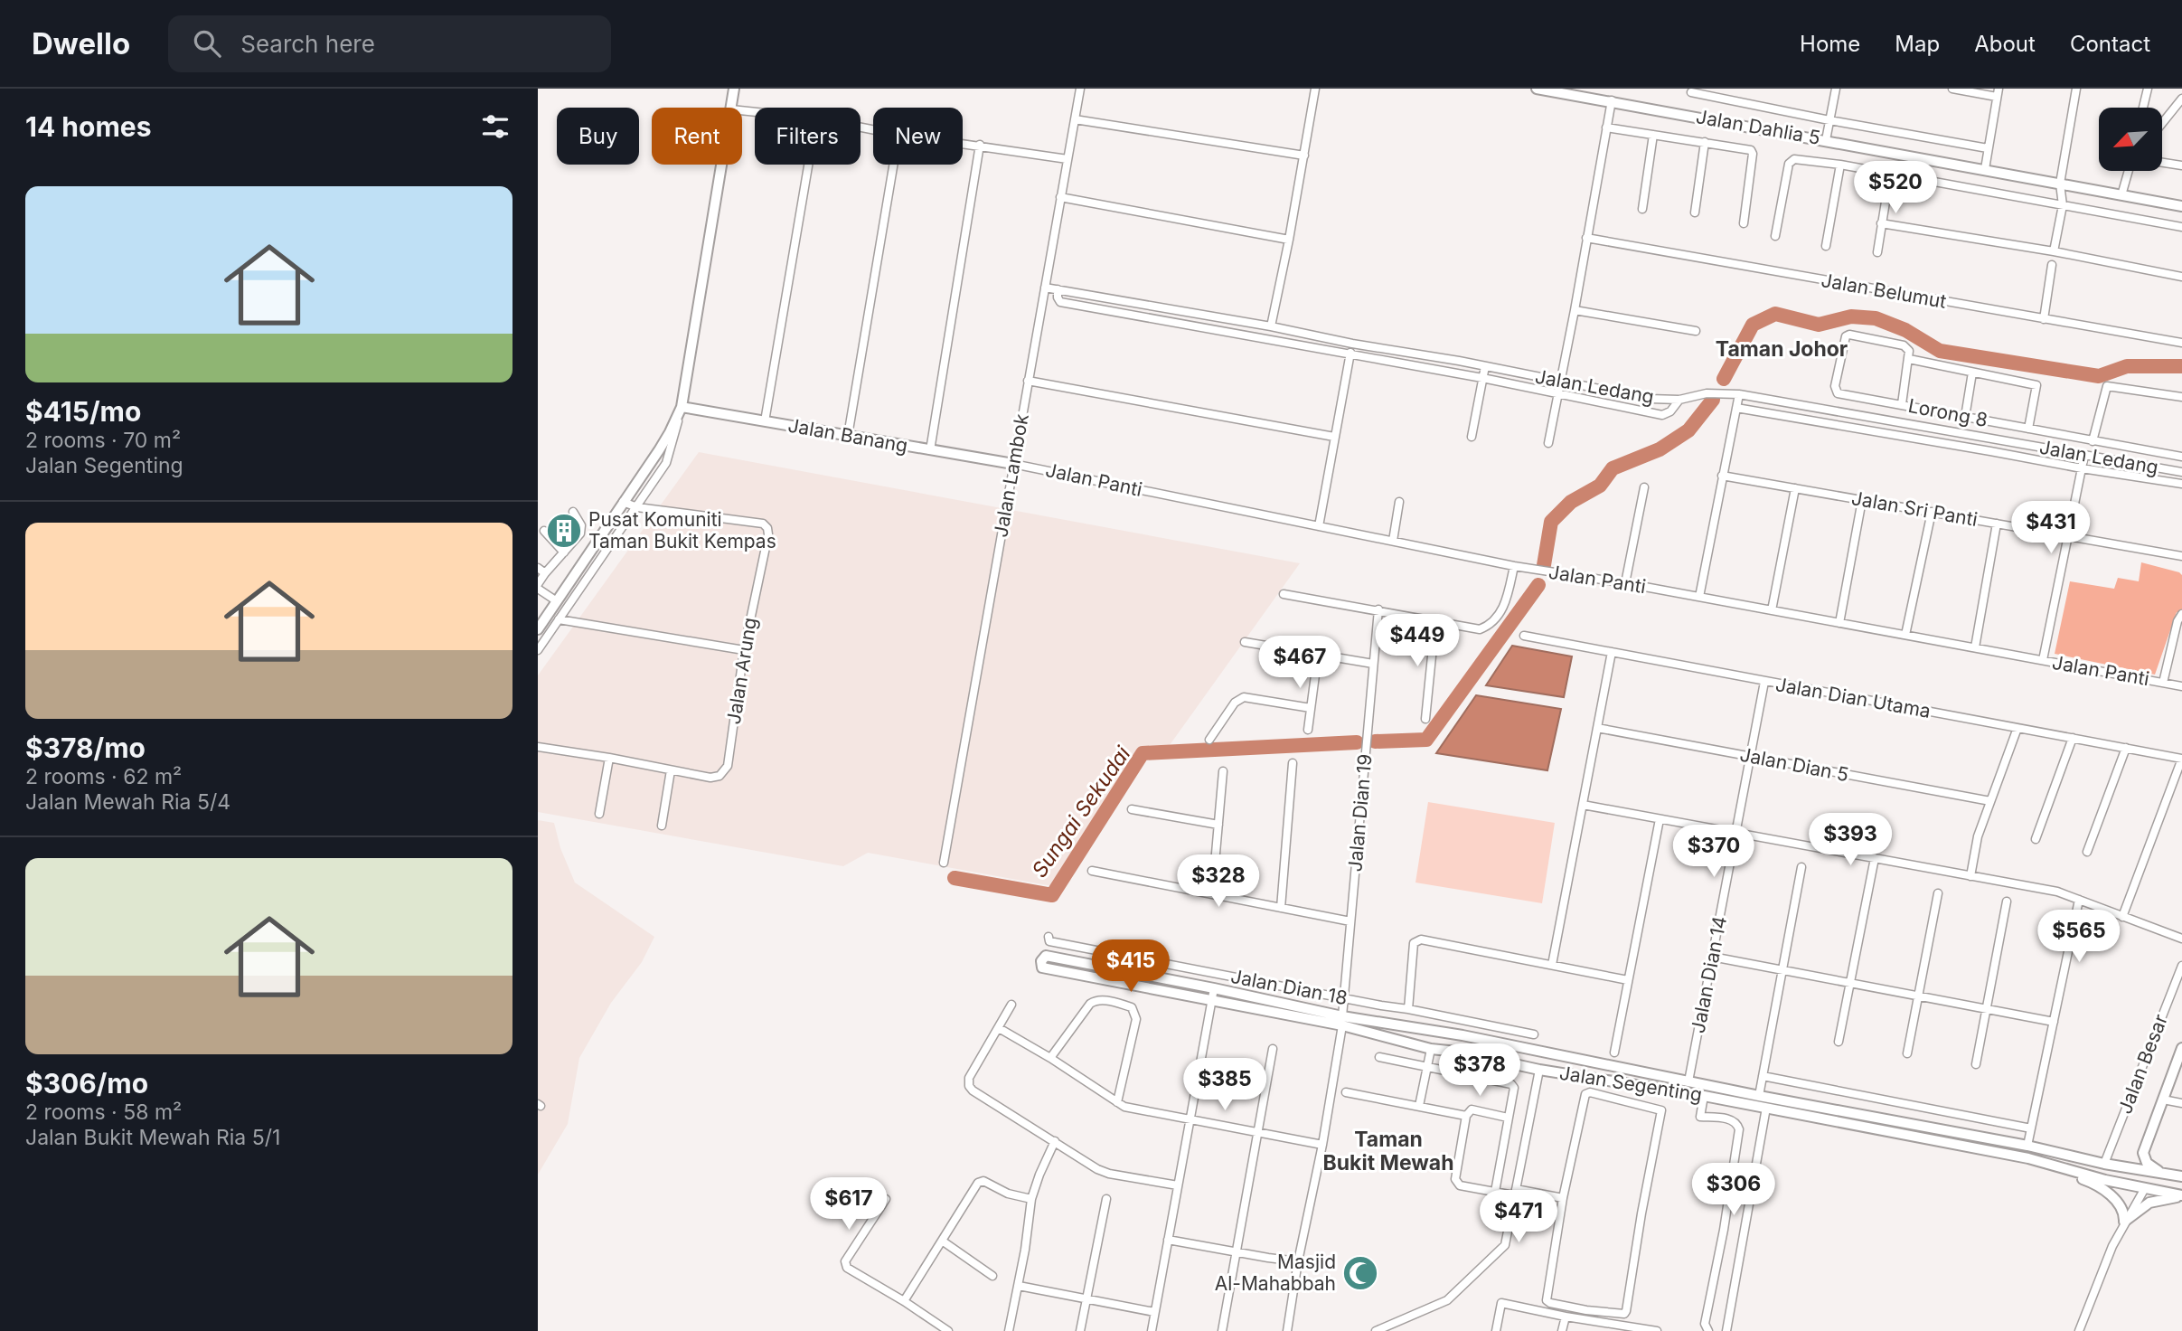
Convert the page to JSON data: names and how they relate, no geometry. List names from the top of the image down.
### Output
{
  "streets": {
    "street": [
      "Jalan Dahlia 5",
      "Jalan Belumut",
      "Jalan Ledang",
      "Lorong 8",
      "Jalan Banang",
      "Jalan Lambok",
      "Jalan Panti",
      "Jalan Sri Panti",
      "Jalan Arung",
      "Jalan Dian Utama",
      "Jalan Dian 5",
      "Jalan Dian 19",
      "Jalan Dian 14",
      "Jalan Dian 18",
      "Jalan Besar",
      "Jalan Segenting"
    ]
  },
  "crossings": [
    ["Jalan Ledang", "Jalan Lambok"],
    ["Jalan Banang", "Jalan Lambok"],
    ["Jalan Banang", "Jalan Panti"],
    ["Jalan Lambok", "Jalan Panti"],
    ["Jalan Dian Utama", "Jalan Dian 14"],
    ["Jalan Dian 5", "Jalan Dian 14"],
    ["Jalan Dian 19", "Jalan Dian 18"],
    ["Jalan Dian 19", "Jalan Segenting"],
    ["Jalan Dian 14", "Jalan Segenting"],
    ["Jalan Besar", "Jalan Segenting"]
  ],
  "districts": ["Taman Johor", "Taman Bukit Mewah"],
  "water": ["Sungai Sekudai"],
  "places": {
    "building": ["Pusat Komuniti Taman Bukit Kempas"],
    "mosque": ["Masjid Al-Mahabbah"]
  },
  "north": "bottom left",
  "page": {
    "header": "Dwello",
    "search": "Search here",
    "nav": [
      "Home",
      "Map",
      "About",
      "Contact"
    ],
    "heading": "14 homes",
    "chip": [
      "Buy",
      "Rent",
      "Filters",
      "New"
    ],
    "price": [
      "$520",
      "$431",
      "$449",
      "$467",
      "$393",
      "$370",
      "$328",
      "$565",
      "$415",
      "$378",
      "$385",
      "$306",
      "$617",
      "$471"
    ],
    "list": [
      {
        "name": "$415/mo",
        "note": "2 rooms · 70 m² · Jalan Segenting"
      },
      {
        "name": "$378/mo",
        "note": "2 rooms · 62 m² · Jalan Mewah Ria 5/4"
      },
      {
        "name": "$306/mo",
        "note": "2 rooms · 58 m² · Jalan Bukit Mewah Ria 5/1"
      }
    ]
  }
}
